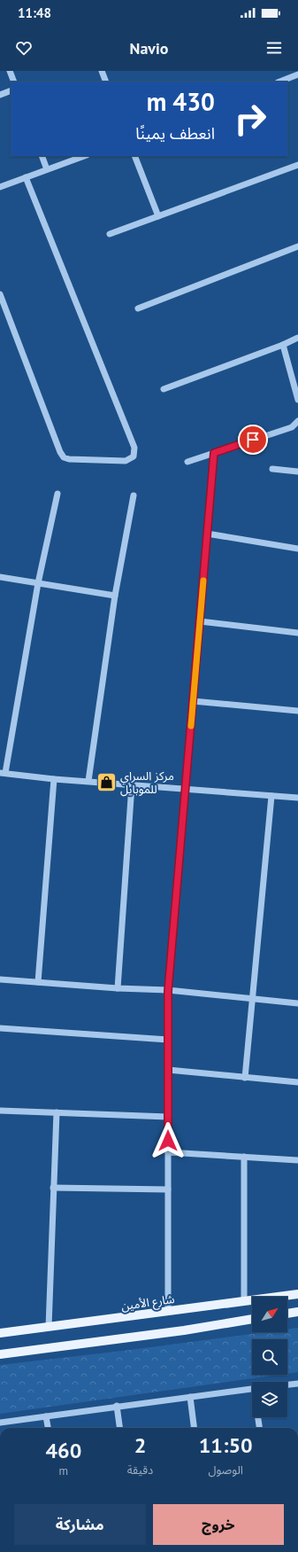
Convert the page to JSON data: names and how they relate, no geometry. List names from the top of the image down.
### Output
{
  "streets": {
    "main road": ["شارع الأمين"]
  },
  "places": {
    "shop": ["مركز السراي للموبايل"]
  },
  "north": "top right",
  "page": {
    "status": "11:48",
    "header": "Navio",
    "turn": ["430 m", "انعطف يمينًا"],
    "eta": [
      "11:50",
      "الوصول",
      "2",
      "دقيقة",
      "460",
      "m"
    ],
    "buttons": ["خروج", "مشاركة"]
  }
}
